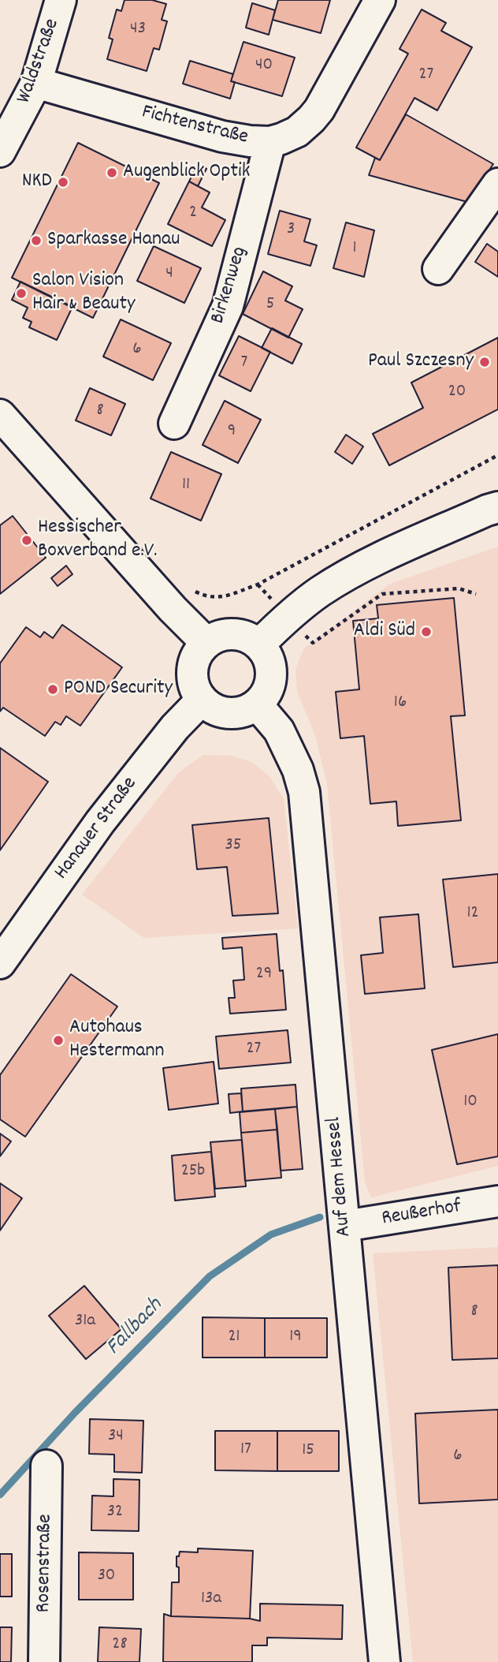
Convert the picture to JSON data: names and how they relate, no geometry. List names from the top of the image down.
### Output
{
  "streets": {
    "street": [
      "Waldstraße",
      "Fichtenstraße",
      "Birkenweg",
      "Hanauer Straße",
      "Auf dem Hessel",
      "Reußerhof",
      "Rosenstraße"
    ]
  },
  "crossings": [
    ["Waldstraße", "Fichtenstraße"],
    ["Fichtenstraße", "Birkenweg"],
    ["Hanauer Straße", "Auf dem Hessel"],
    ["Auf dem Hessel", "Reußerhof"]
  ],
  "water": ["Fallbach"],
  "places": [
    "Augenblick Optik",
    "NKD",
    "Sparkasse Hanau",
    "Salon Vision Hair & Beauty",
    "Paul Szczesny",
    "Hessischer Boxverband e.V.",
    "Aldi Süd",
    "POND Security",
    "Autohaus Hestermann"
  ],
  "house_numbers": [
    "43",
    "40",
    "27",
    "2",
    "3",
    "1",
    "4",
    "5",
    "6",
    "7",
    "20",
    "8",
    "9",
    "11",
    "16",
    "35",
    "12",
    "29",
    "27",
    "10",
    "25b",
    "8",
    "31a",
    "21",
    "19",
    "34",
    "17",
    "15",
    "6",
    "32",
    "30",
    "13a",
    "28"
  ]
}
